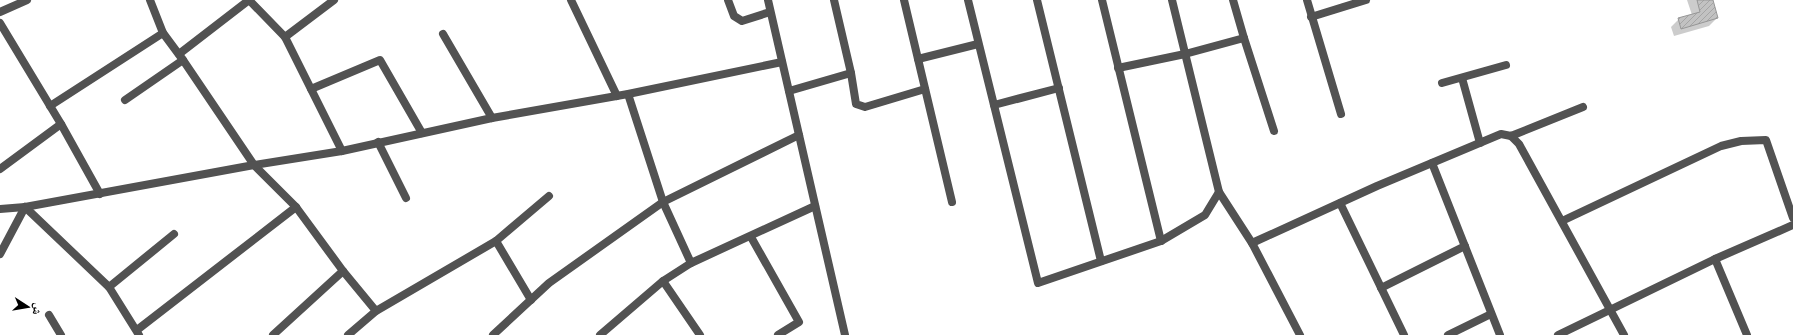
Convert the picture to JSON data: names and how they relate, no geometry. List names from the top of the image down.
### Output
{
  "north": "right"
}
